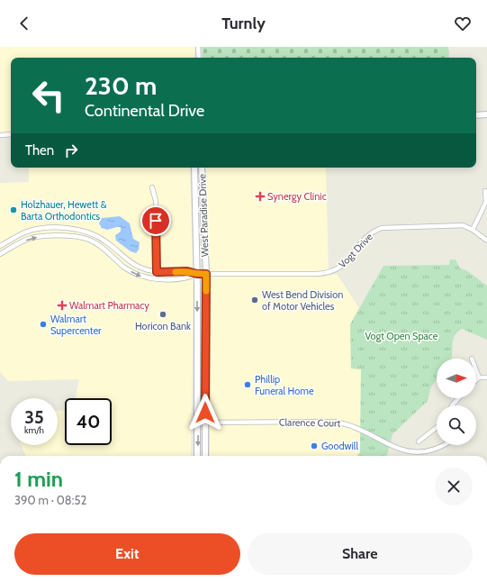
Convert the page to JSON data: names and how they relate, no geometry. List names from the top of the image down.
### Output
{
  "streets": {
    "street": ["West Paradise Drive", "Vogt Drive", "Clarence Court"]
  },
  "crossings": [
    ["West Paradise Drive", "Vogt Drive"],
    ["West Paradise Drive", "Clarence Court"]
  ],
  "parks": ["Vogt Open Space"],
  "places": {
    "health": ["Synergy Clinic", "Walmart Pharmacy"],
    "other": [
      "Holzhauer, Hewett & Barta Orthodontics",
      "West Bend Division of Motor Vehicles",
      "Horicon Bank",
      "Walmart Supercenter",
      "Phillip Funeral Home",
      "Goodwill"
    ]
  },
  "north": "right",
  "page": {
    "header": "Turnly",
    "turn": ["230 m", "Continental Drive"],
    "then": "Then",
    "speed": "35 km/h",
    "limit": "40",
    "heading": ["1 min", "390 m · 08:52"],
    "buttons": ["Exit", "Share"]
  }
}
